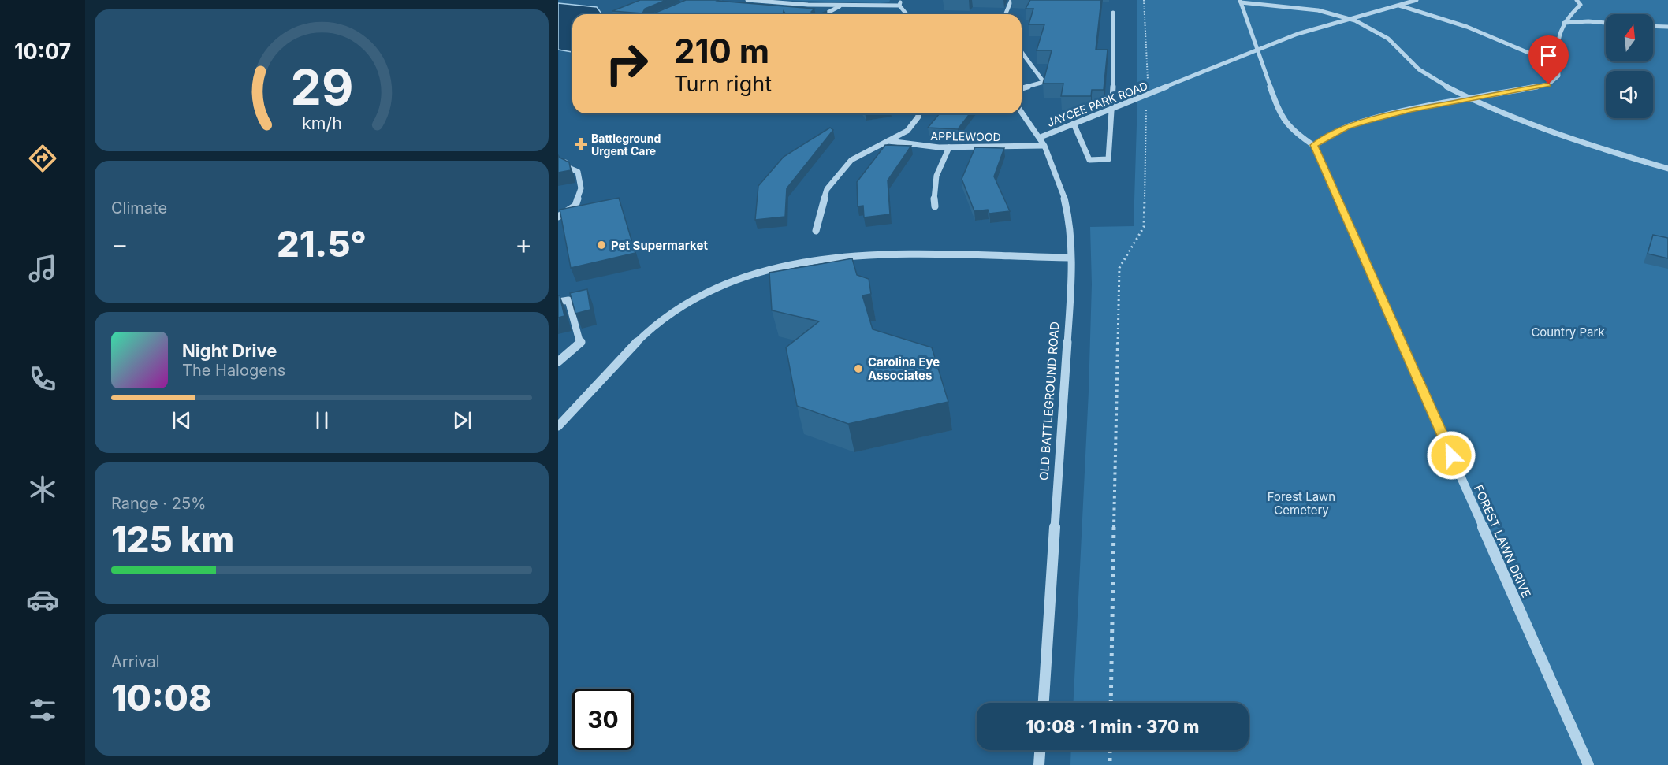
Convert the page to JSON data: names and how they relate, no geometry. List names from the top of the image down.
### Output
{
  "streets": {
    "street": [
      "JAYCEE PARK ROAD",
      "APPLEWOOD",
      "OLD BATTLEGROUND ROAD",
      "FOREST LAWN DRIVE"
    ]
  },
  "crossings": [
    ["JAYCEE PARK ROAD", "OLD BATTLEGROUND ROAD"],
    ["APPLEWOOD", "OLD BATTLEGROUND ROAD"]
  ],
  "parks": ["Country Park", "Forest Lawn Cemetery"],
  "places": {
    "health": ["Battleground Urgent Care"],
    "other": ["Pet Supermarket", "Carolina Eye Associates"]
  },
  "north": "top",
  "page": {
    "tabs": "10:07",
    "turn": ["210 m", "Turn right"],
    "tile": [
      "Climate",
      ["Range · 25%", "125 km"],
      ["Arrival", "10:08"]
    ],
    "heat": ["−", "21.5°", "+"],
    "song": ["Night Drive", "The Halogens"],
    "limit": "30",
    "trip": "10:08 · 1 min · 370 m",
    "gauge": ["29", "km/h"]
  }
}
